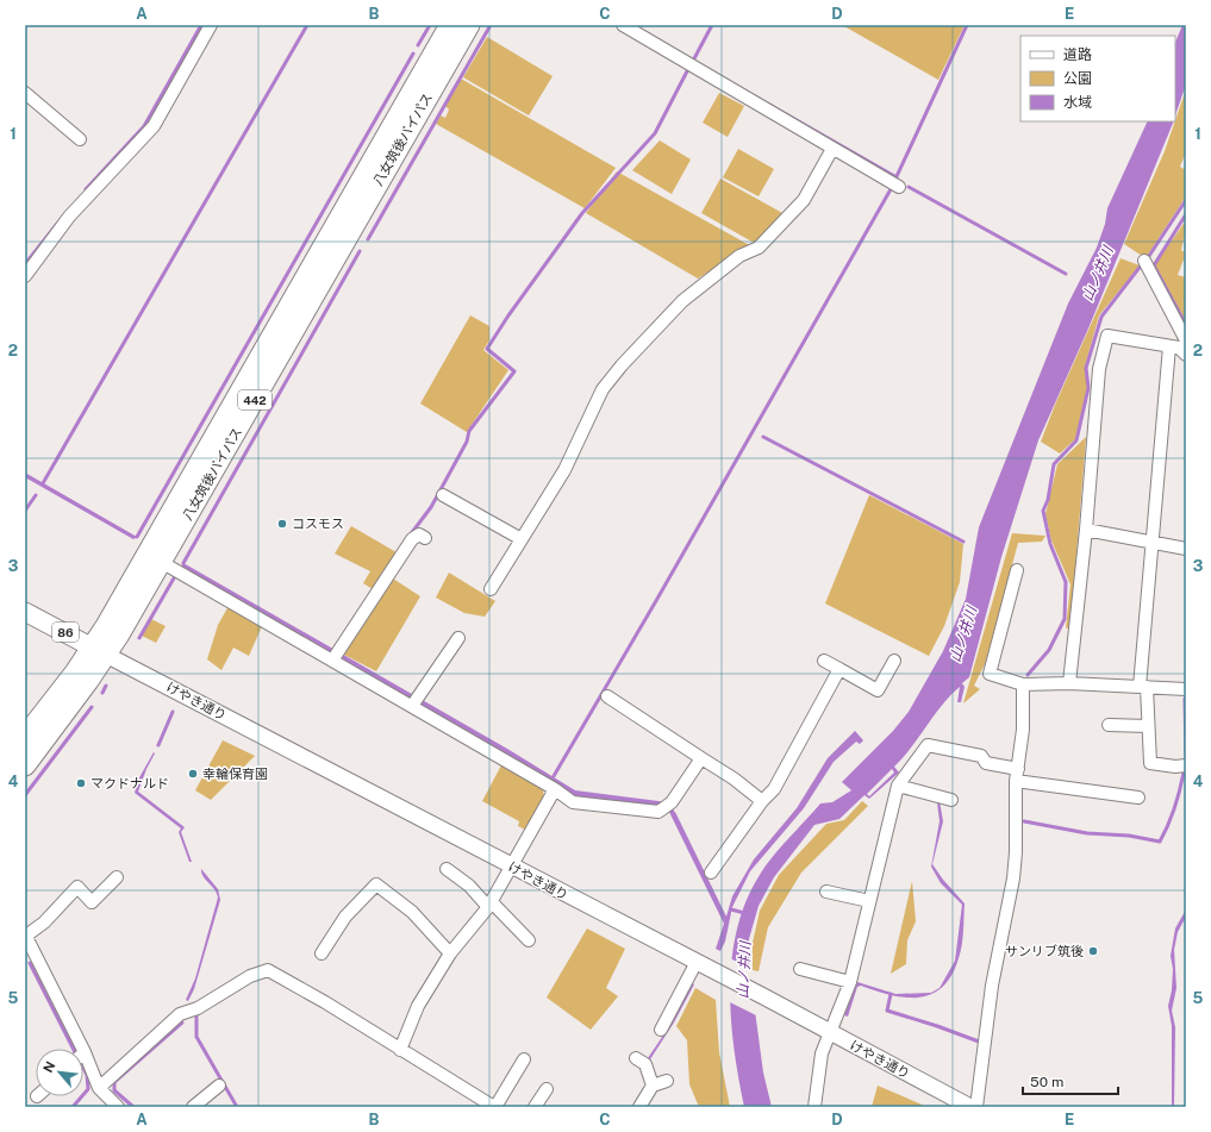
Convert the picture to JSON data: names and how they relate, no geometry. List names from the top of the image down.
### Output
{
  "streets": {
    "highway": ["八女筑後バイパス", "442"],
    "main road": ["86"],
    "street": ["けやき通り"]
  },
  "crossings": [
    ["八女筑後バイパス", "86"],
    ["八女筑後バイパス", "けやき通り"],
    ["86", "けやき通り"]
  ],
  "water": ["山ノ井川"],
  "places": [
    "コスモス",
    "幸輪保育園",
    "マクドナルド",
    "サンリブ筑後"
  ],
  "legend": ["道路", "公園", "水域"],
  "scale_bar": "50 m",
  "north": "top left",
  "grid": {
    "columns": [
      "A",
      "B",
      "C",
      "D",
      "E"
    ],
    "rows": [
      "1",
      "2",
      "3",
      "4",
      "5"
    ]
  }
}
